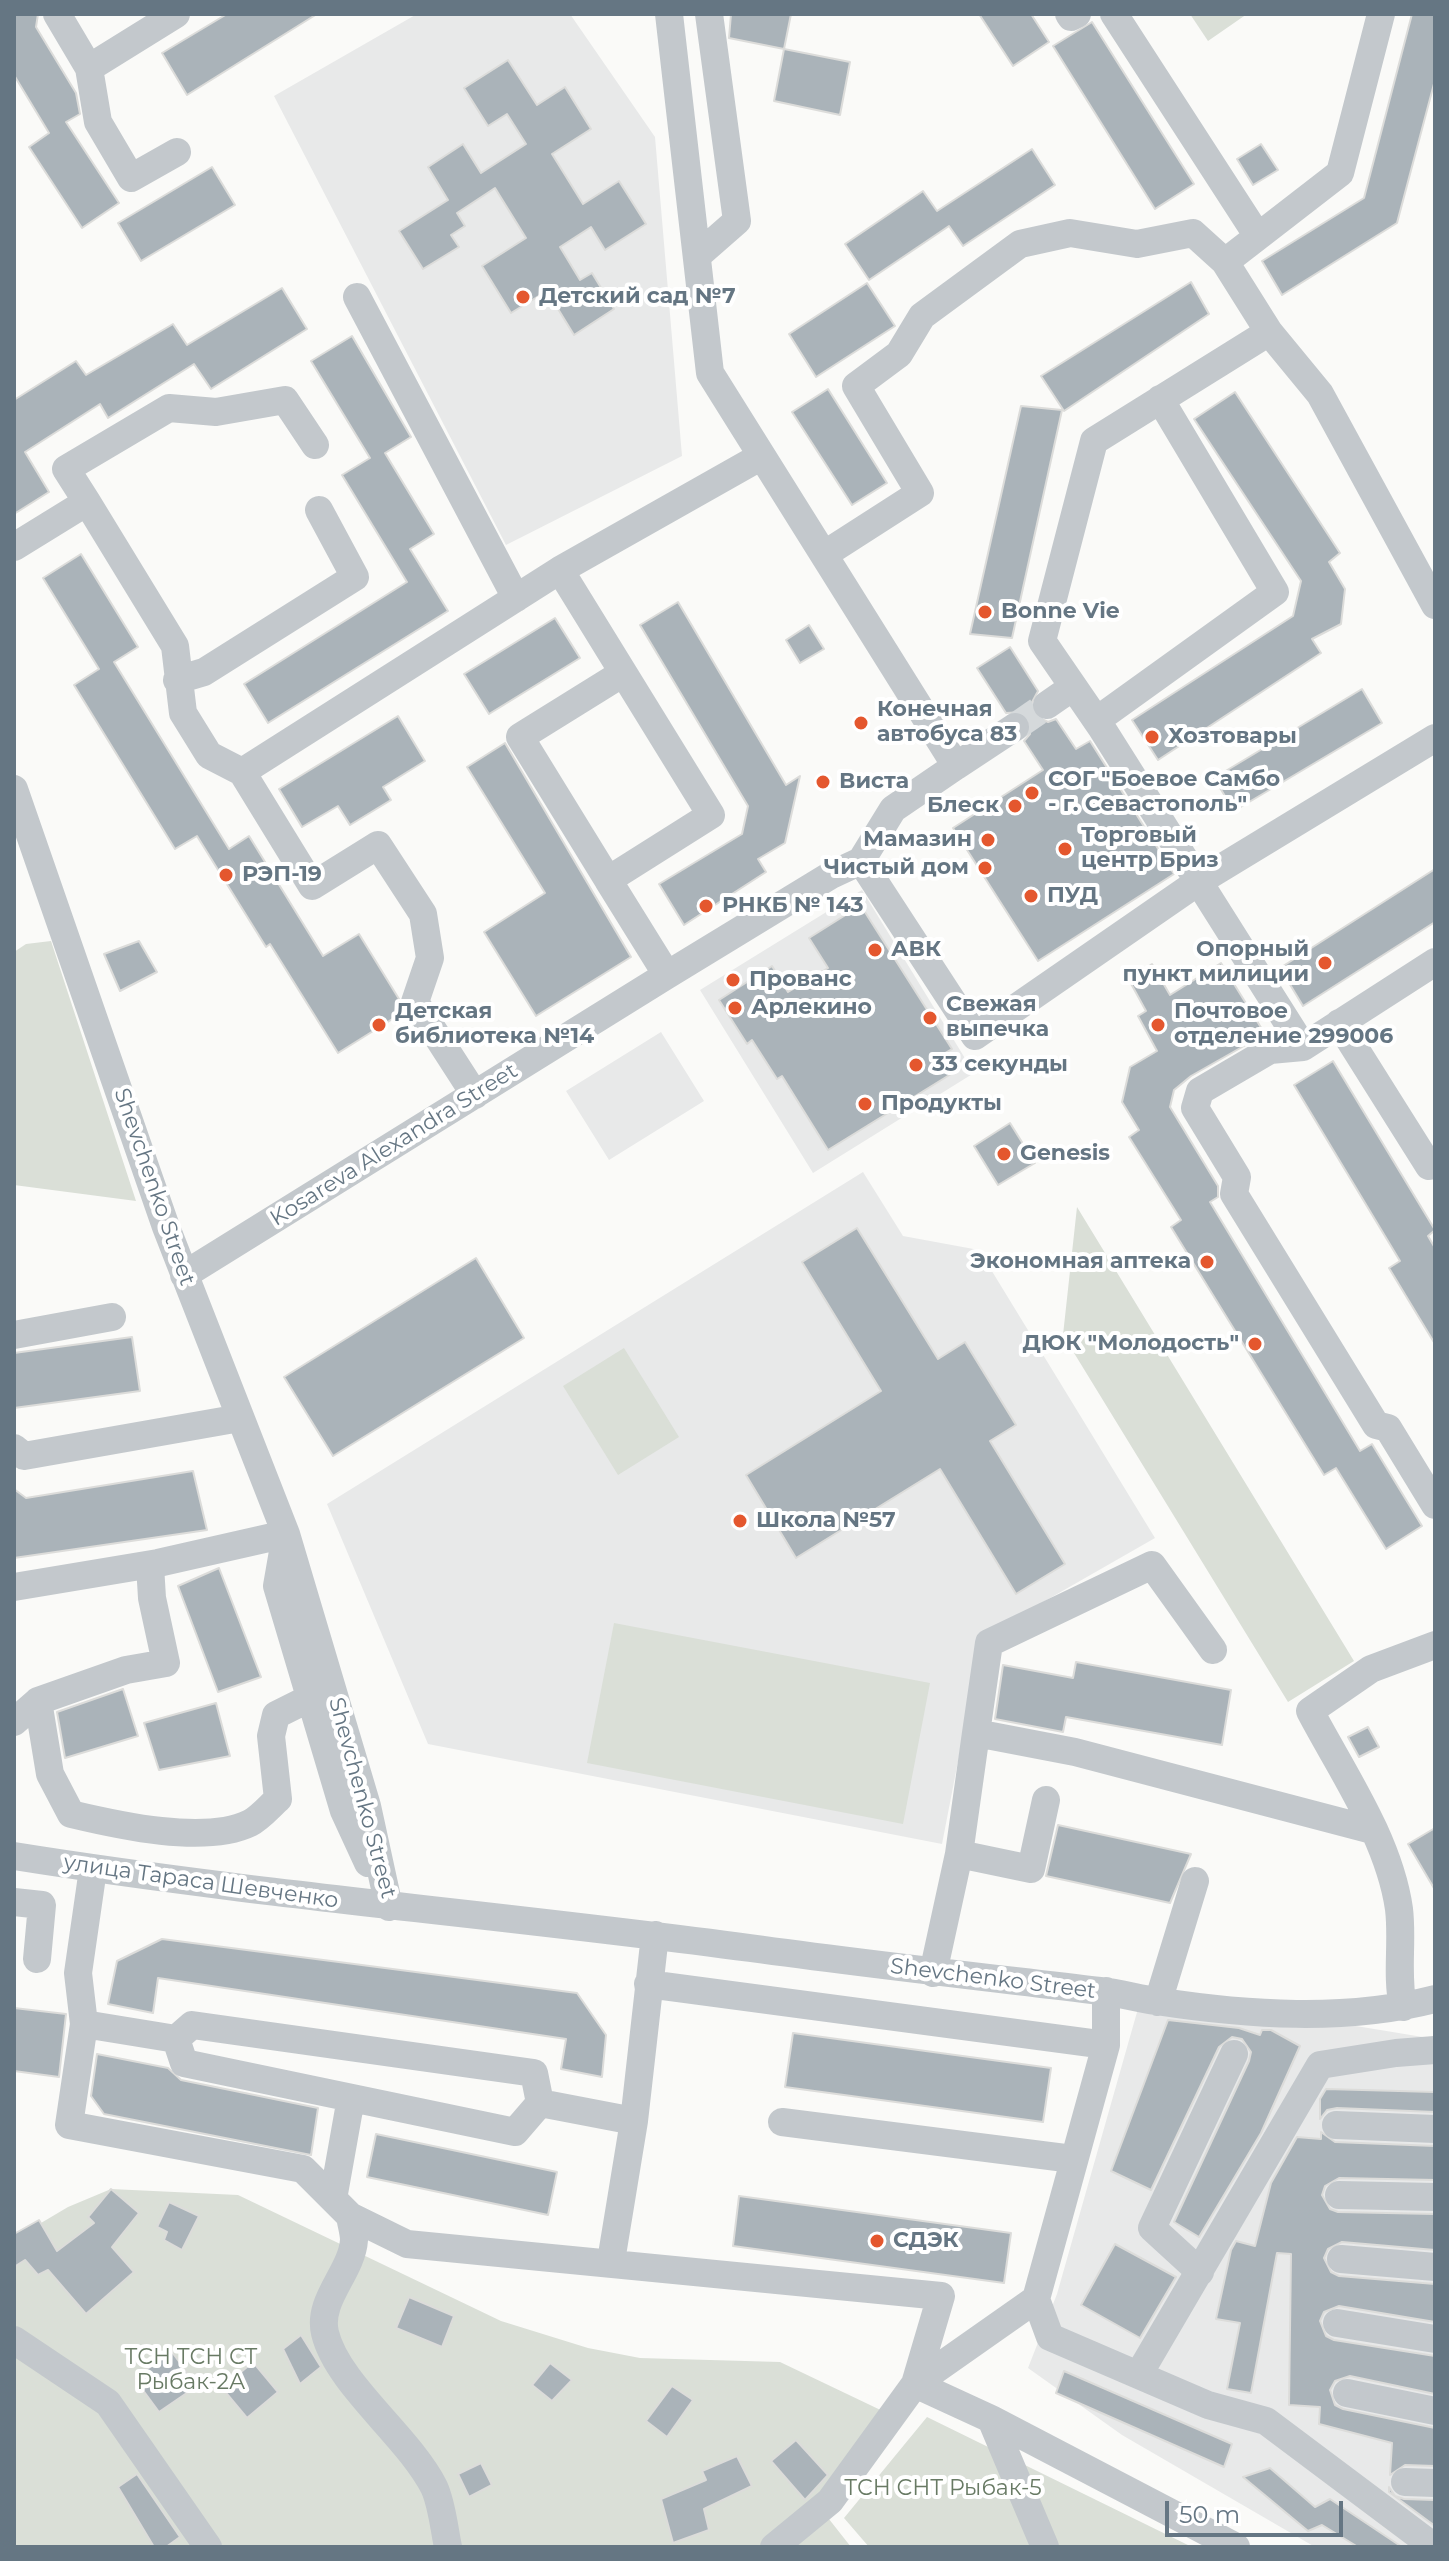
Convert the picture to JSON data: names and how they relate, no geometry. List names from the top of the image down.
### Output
{
  "streets": {
    "street": ["Kosareva Alexandra Street", "Shevchenko Street", "улица Тараса Шевченко"]
  },
  "crossings": [
    ["Kosareva Alexandra Street", "Shevchenko Street"],
    ["Shevchenko Street", "улица Тараса Шевченко"]
  ],
  "parks": ["ТСН ТСН СТ Рыбак-2А", "ТСН СНТ Рыбак-5"],
  "places": [
    "Детский сад №7",
    "Bonne Vie",
    "Конечная автобуса 83",
    "Хозтовары",
    "Виста",
    "СОГ \"Боевое Самбо - г. Севастополь\"",
    "Блеск",
    "Мамазин",
    "Торговый центр Бриз",
    "Чистый дом",
    "РЭП-19",
    "ПУД",
    "РНКБ № 143",
    "АВК",
    "Опорный пункт милиции",
    "Прованс",
    "Арлекино",
    "Свежая выпечка",
    "Детская библиотека №14",
    "Почтовое отделение 299006",
    "33 секунды",
    "Продукты",
    "Genesis",
    "Экономная аптека",
    "ДЮК \"Молодость\"",
    "Школа №57",
    "СДЭК"
  ],
  "scale_bar": "50 m"
}
